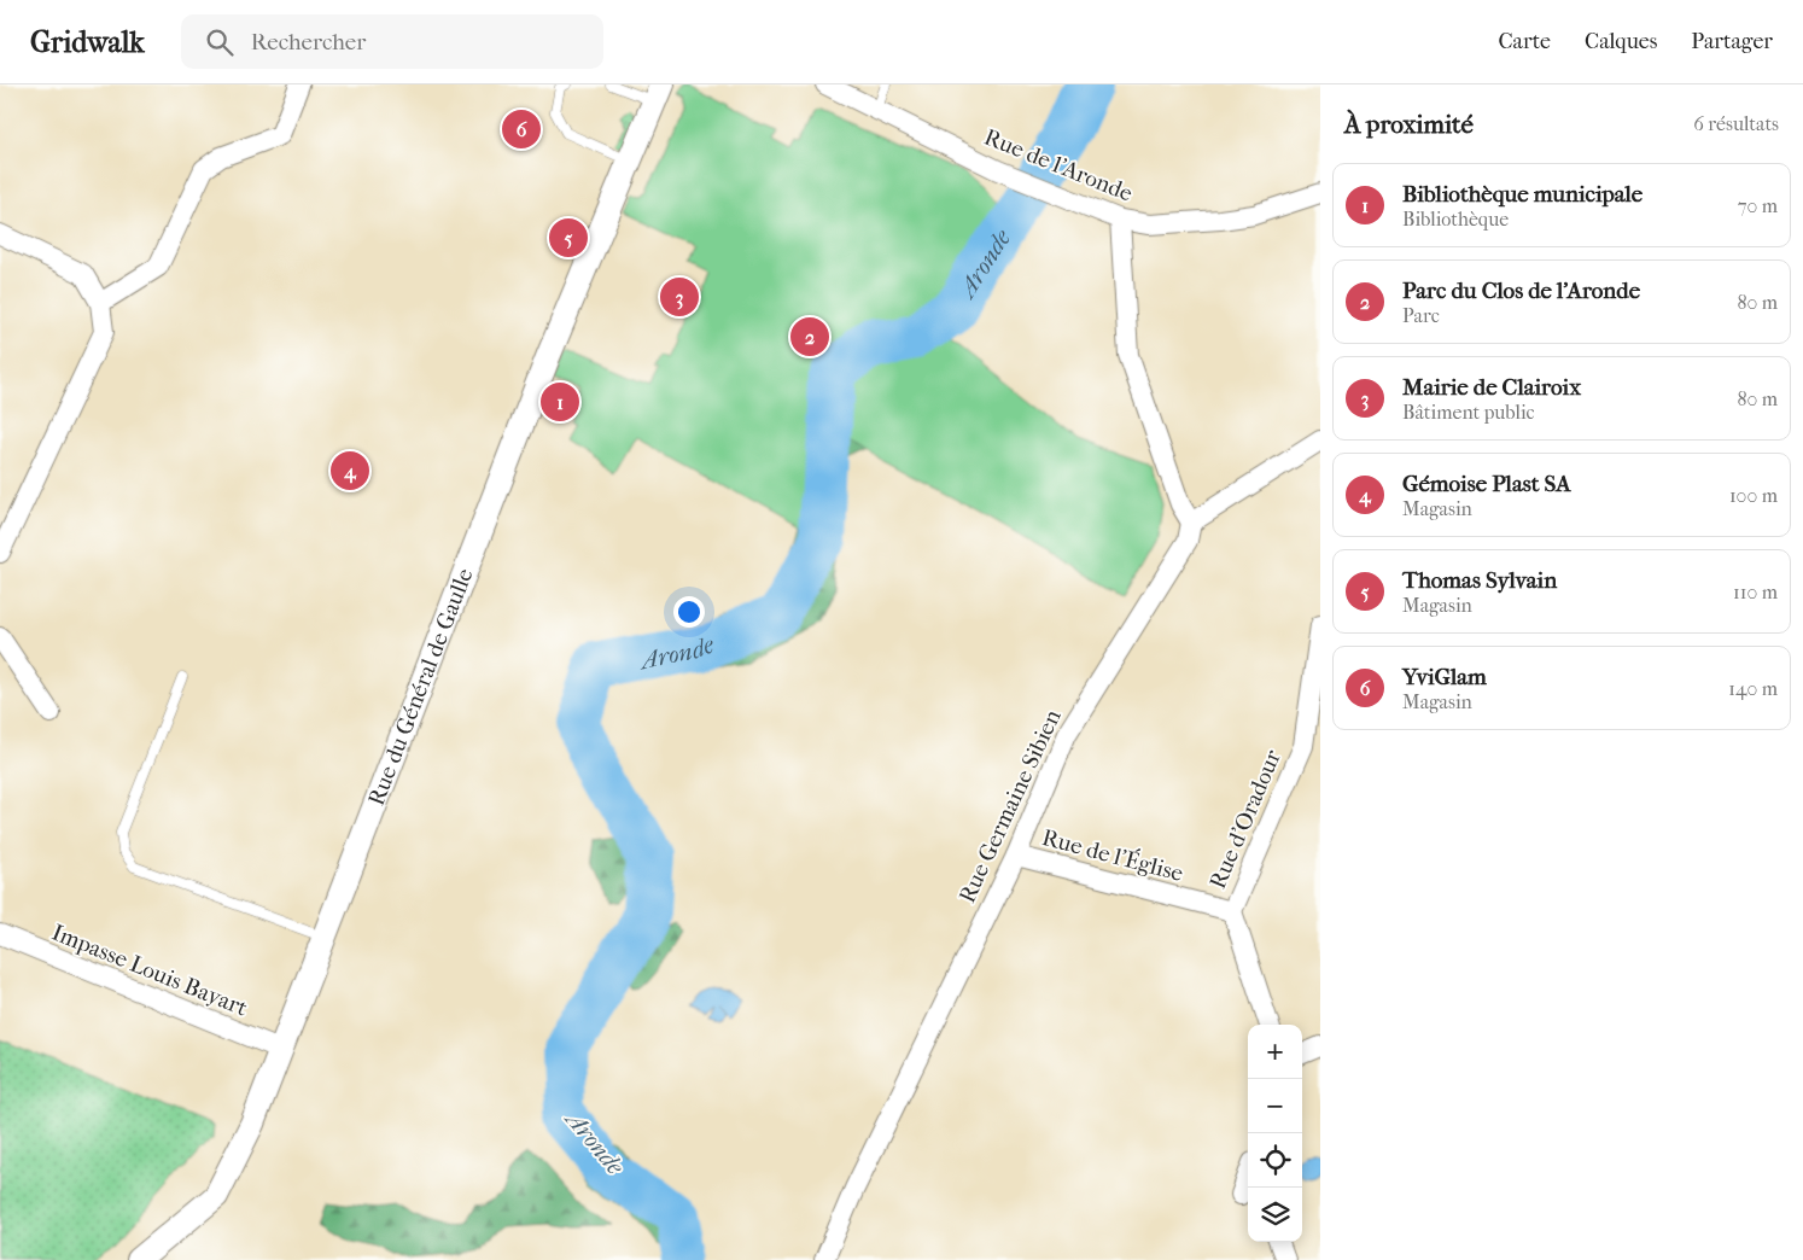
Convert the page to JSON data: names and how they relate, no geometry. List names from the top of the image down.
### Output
{
  "streets": {
    "street": [
      "Rue de l'Aronde",
      "Rue du Général de Gaulle",
      "Rue Germaine Sibien",
      "Rue d'Oradour",
      "Rue de l'Église",
      "Impasse Louis Bayart"
    ]
  },
  "crossings": [
    ["Rue du Général de Gaulle", "Impasse Louis Bayart"],
    ["Rue Germaine Sibien", "Rue de l'Église"],
    ["Rue d'Oradour", "Rue de l'Église"]
  ],
  "water": ["Aronde"],
  "page": {
    "header": "Gridwalk",
    "search": "Rechercher",
    "nav": ["Carte", "Calques", "Partager"],
    "heading": ["À proximité", "6 résultats"],
    "pins": [
      "6",
      "5",
      "3",
      "2",
      "1",
      "4"
    ],
    "list": [
      {
        "mark": "1",
        "name": "Bibliothèque municipale",
        "note": "Bibliothèque",
        "value": "70 m"
      },
      {
        "mark": "2",
        "name": "Parc du Clos de l'Aronde",
        "note": "Parc",
        "value": "80 m"
      },
      {
        "mark": "3",
        "name": "Mairie de Clairoix",
        "note": "Bâtiment public",
        "value": "80 m"
      },
      {
        "mark": "4",
        "name": "Gémoise Plast SA",
        "note": "Magasin",
        "value": "100 m"
      },
      {
        "mark": "5",
        "name": "Thomas Sylvain",
        "note": "Magasin",
        "value": "110 m"
      },
      {
        "mark": "6",
        "name": "YviGlam",
        "note": "Magasin",
        "value": "140 m"
      }
    ],
    "map_buttons": ["+", "−"]
  }
}
